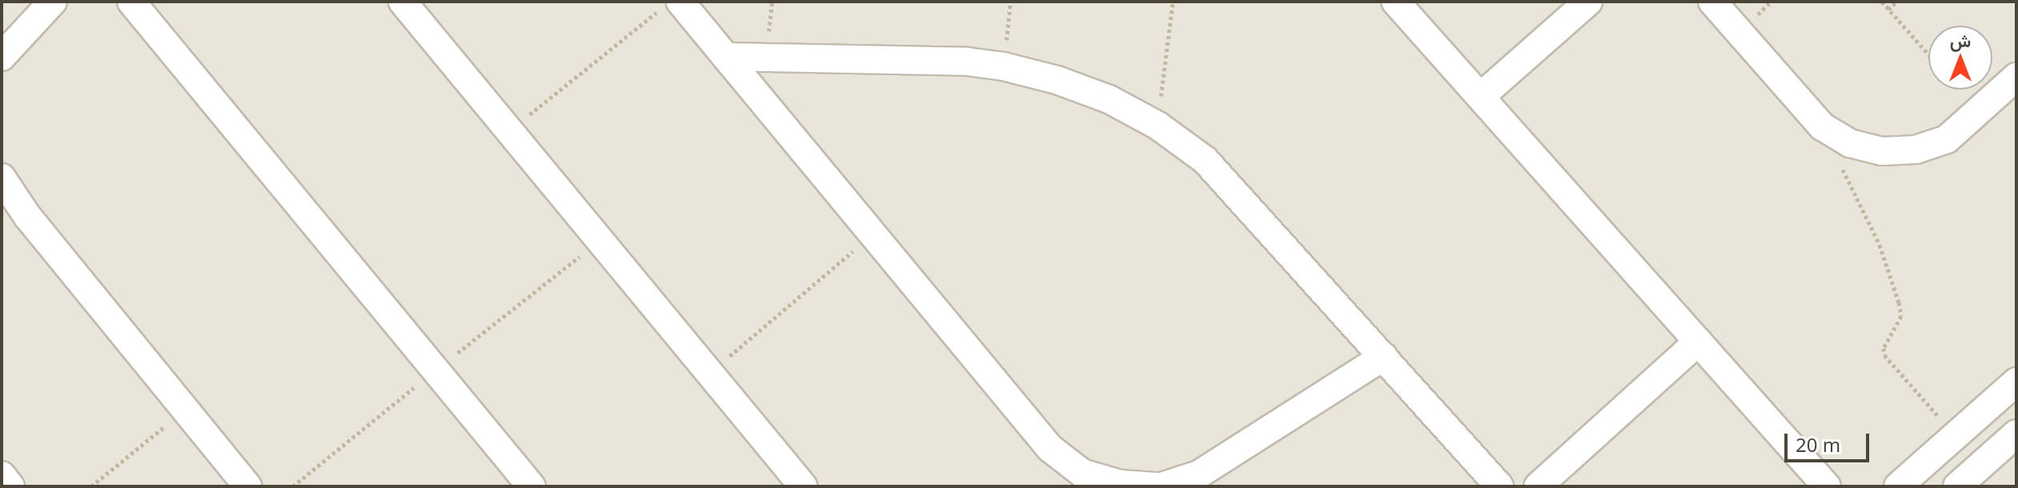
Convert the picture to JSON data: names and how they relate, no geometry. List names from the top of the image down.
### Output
{
  "scale_bar": "20 m",
  "north": "top"
}
